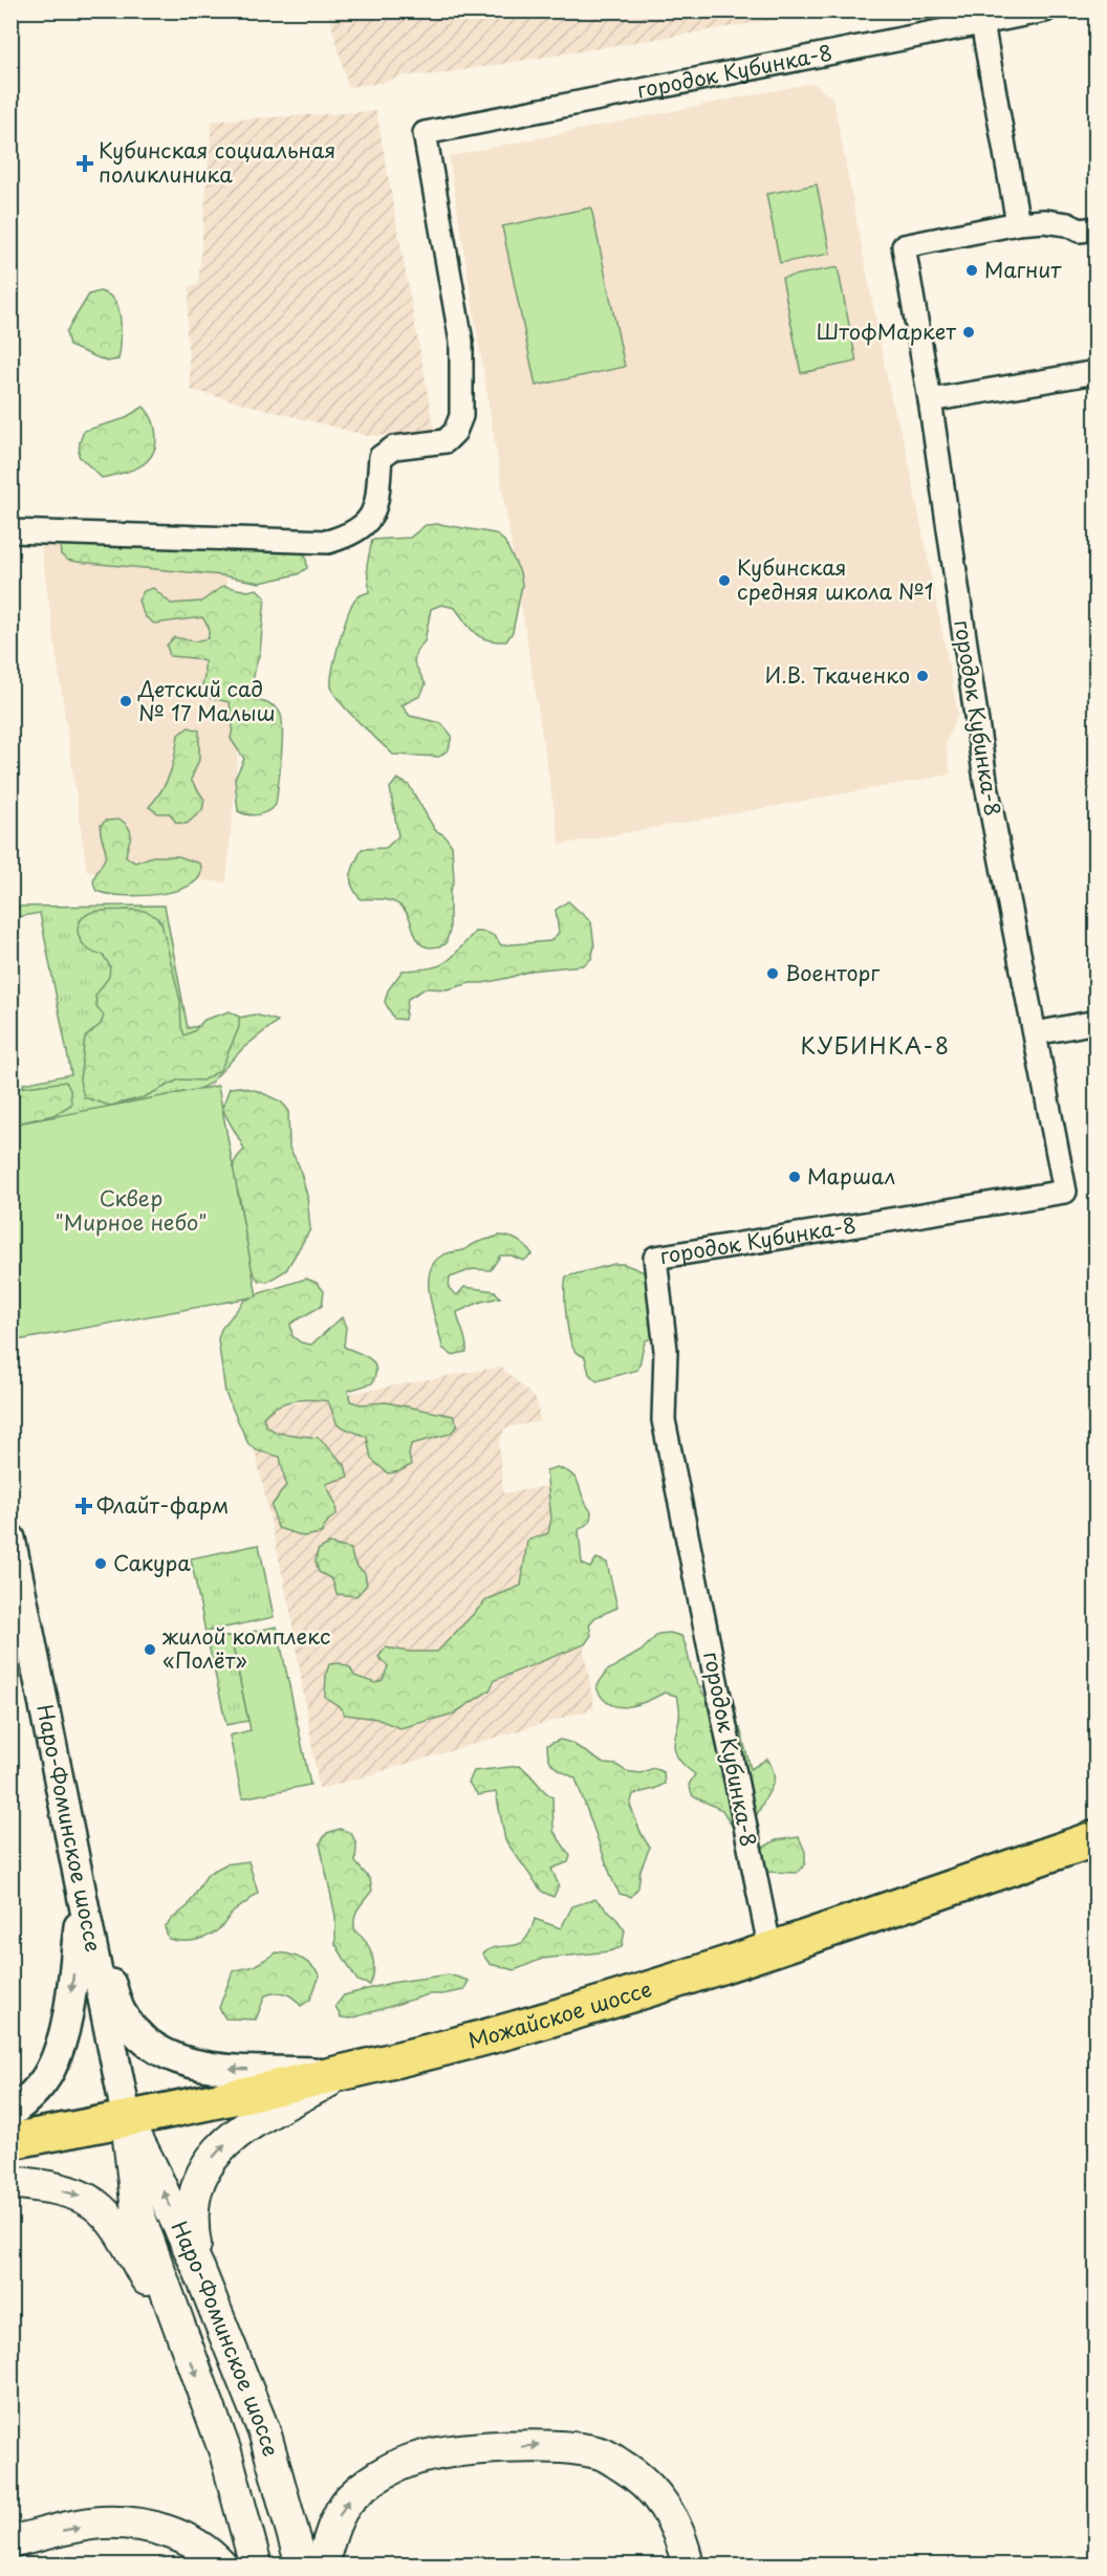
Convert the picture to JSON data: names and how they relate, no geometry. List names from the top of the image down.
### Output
{
  "streets": {
    "main road": ["Наро-Фоминское шоссе", "Можайское шоссе"],
    "street": ["городок Кубинка-8"]
  },
  "crossings": [
    ["городок Кубинка-8", "Можайское шоссе"],
    ["Наро-Фоминское шоссе", "Можайское шоссе"]
  ],
  "districts": ["КУБИНКА-8"],
  "parks": ["Сквер \"Мирное небо\""],
  "places": {
    "health": ["Кубинская социальная поликлиника", "Флайт-фарм"],
    "other": [
      "Магнит",
      "ШтофМаркет",
      "Кубинская средняя школа №1",
      "И.В. Ткаченко",
      "Детский сад № 17 Малыш",
      "Военторг",
      "Маршал",
      "Сакура",
      "жилой комплекс «Полёт»"
    ]
  }
}
